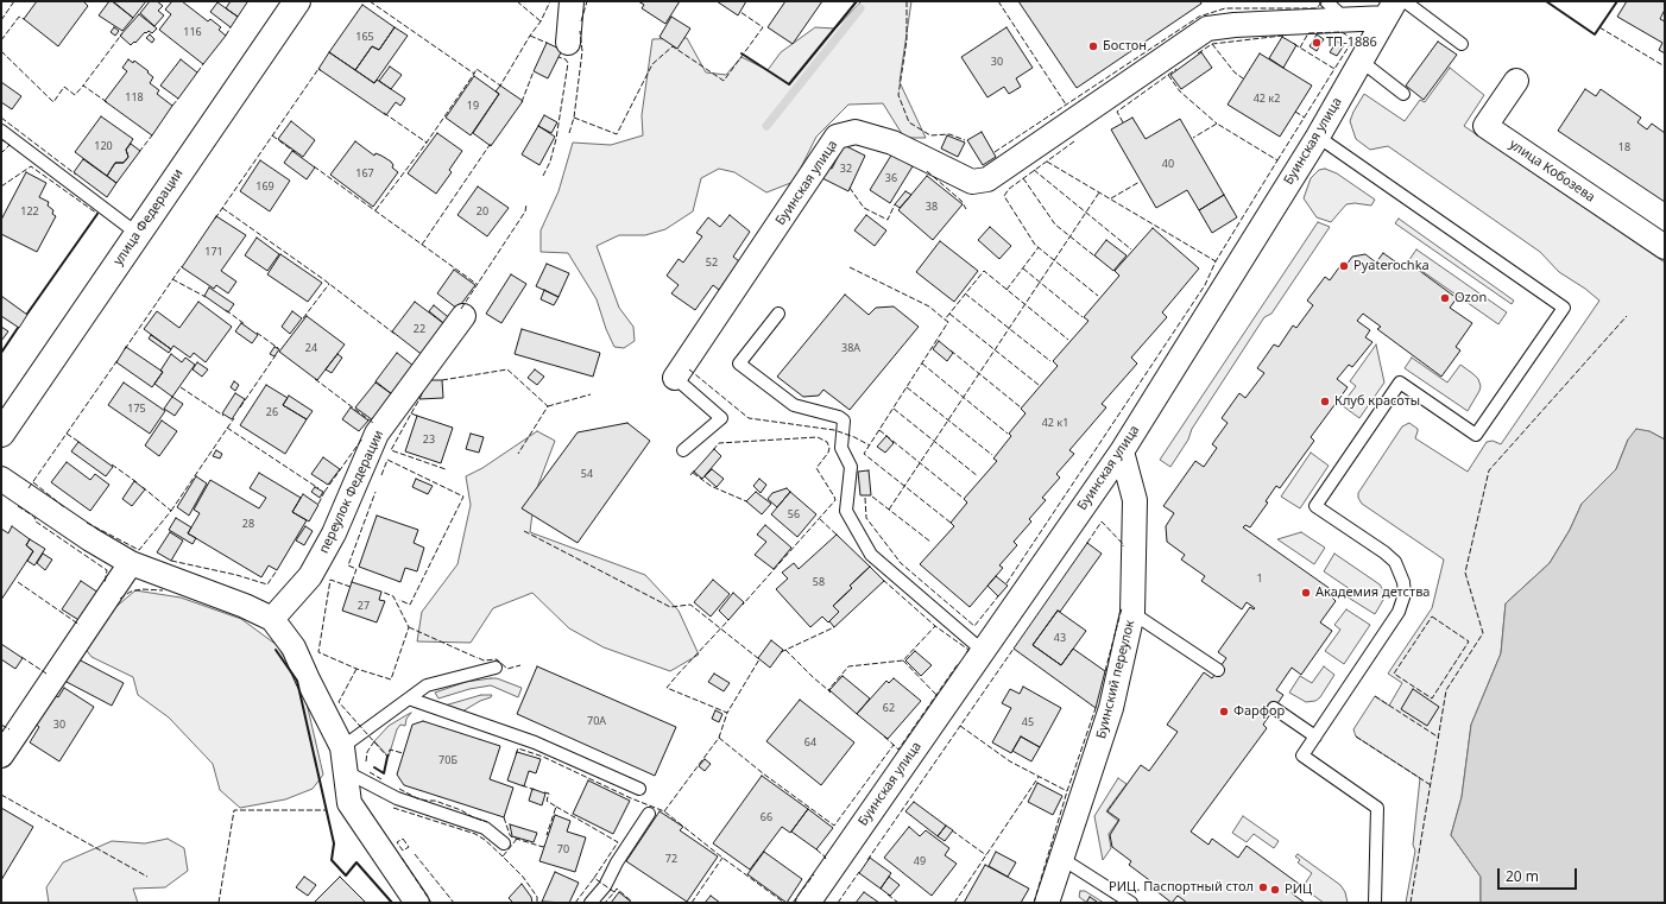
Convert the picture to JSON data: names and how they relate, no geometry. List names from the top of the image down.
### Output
{
  "streets": {
    "main road": ["улица Федерации"],
    "street": [
      "Буинская улица",
      "улица Кобозева",
      "переулок Федерации",
      "Буинский переулок"
    ]
  },
  "crossings": [
    ["Буинская улица", "Буинский переулок"]
  ],
  "places": [
    "ТП-1886",
    "Бостон",
    "Pyaterochka",
    "Ozon",
    "Клуб красоты",
    "Академия детства",
    "Фарфор",
    "РИЦ. Паспортный стол",
    "РИЦ"
  ],
  "house_numbers": [
    "116",
    "165",
    "30",
    "118",
    "42 к2",
    "19",
    "120",
    "18",
    "40",
    "32",
    "167",
    "36",
    "169",
    "38",
    "122",
    "20",
    "171",
    "52",
    "22",
    "24",
    "38А",
    "175",
    "26",
    "42 к1",
    "23",
    "54",
    "56",
    "28",
    "1",
    "58",
    "27",
    "43",
    "62",
    "70А",
    "45",
    "30",
    "64",
    "70Б",
    "66",
    "70",
    "72",
    "49"
  ],
  "scale_bar": "20 m"
}
